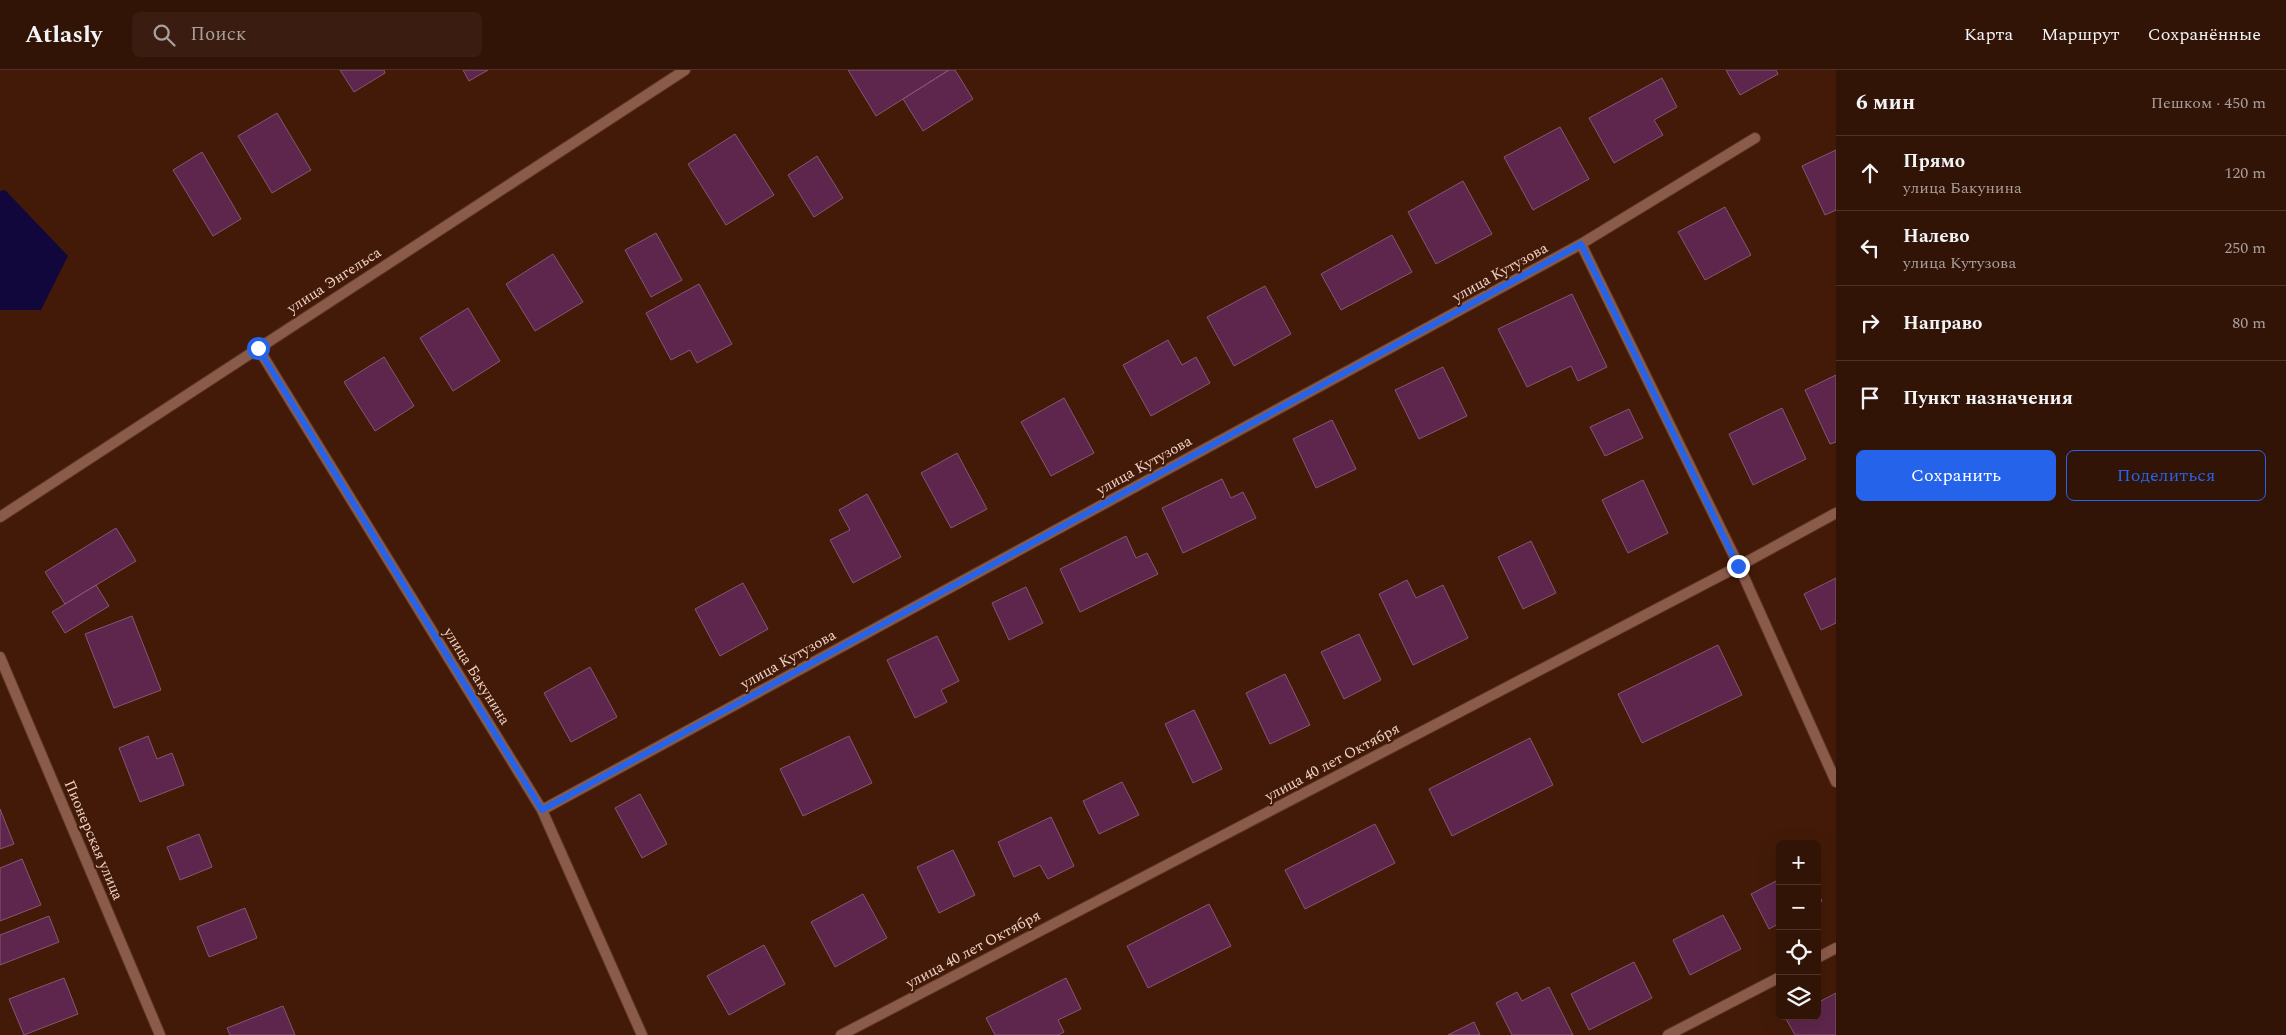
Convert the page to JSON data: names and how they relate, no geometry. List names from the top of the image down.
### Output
{
  "streets": {
    "street": [
      "улица Кутузова",
      "улица Энгельса",
      "улица Бакунина",
      "улица 40 лет Октября",
      "Пионерская улица"
    ]
  },
  "crossings": [
    ["улица Кутузова", "улица Бакунина"],
    ["улица Энгельса", "улица Бакунина"]
  ],
  "page": {
    "header": "Atlasly",
    "search": "Поиск",
    "nav": ["Карта", "Маршрут", "Сохранённые"],
    "heading": ["6 мин", "Пешком · 450 m"],
    "list": [
      ["Прямо", "улица Бакунина", "120 m"],
      ["Налево", "улица Кутузова", "250 m"],
      ["Направо", "80 m"],
      "Пункт назначения"
    ],
    "buttons": ["Сохранить", "Поделиться"],
    "map_buttons": ["+", "−"]
  }
}
